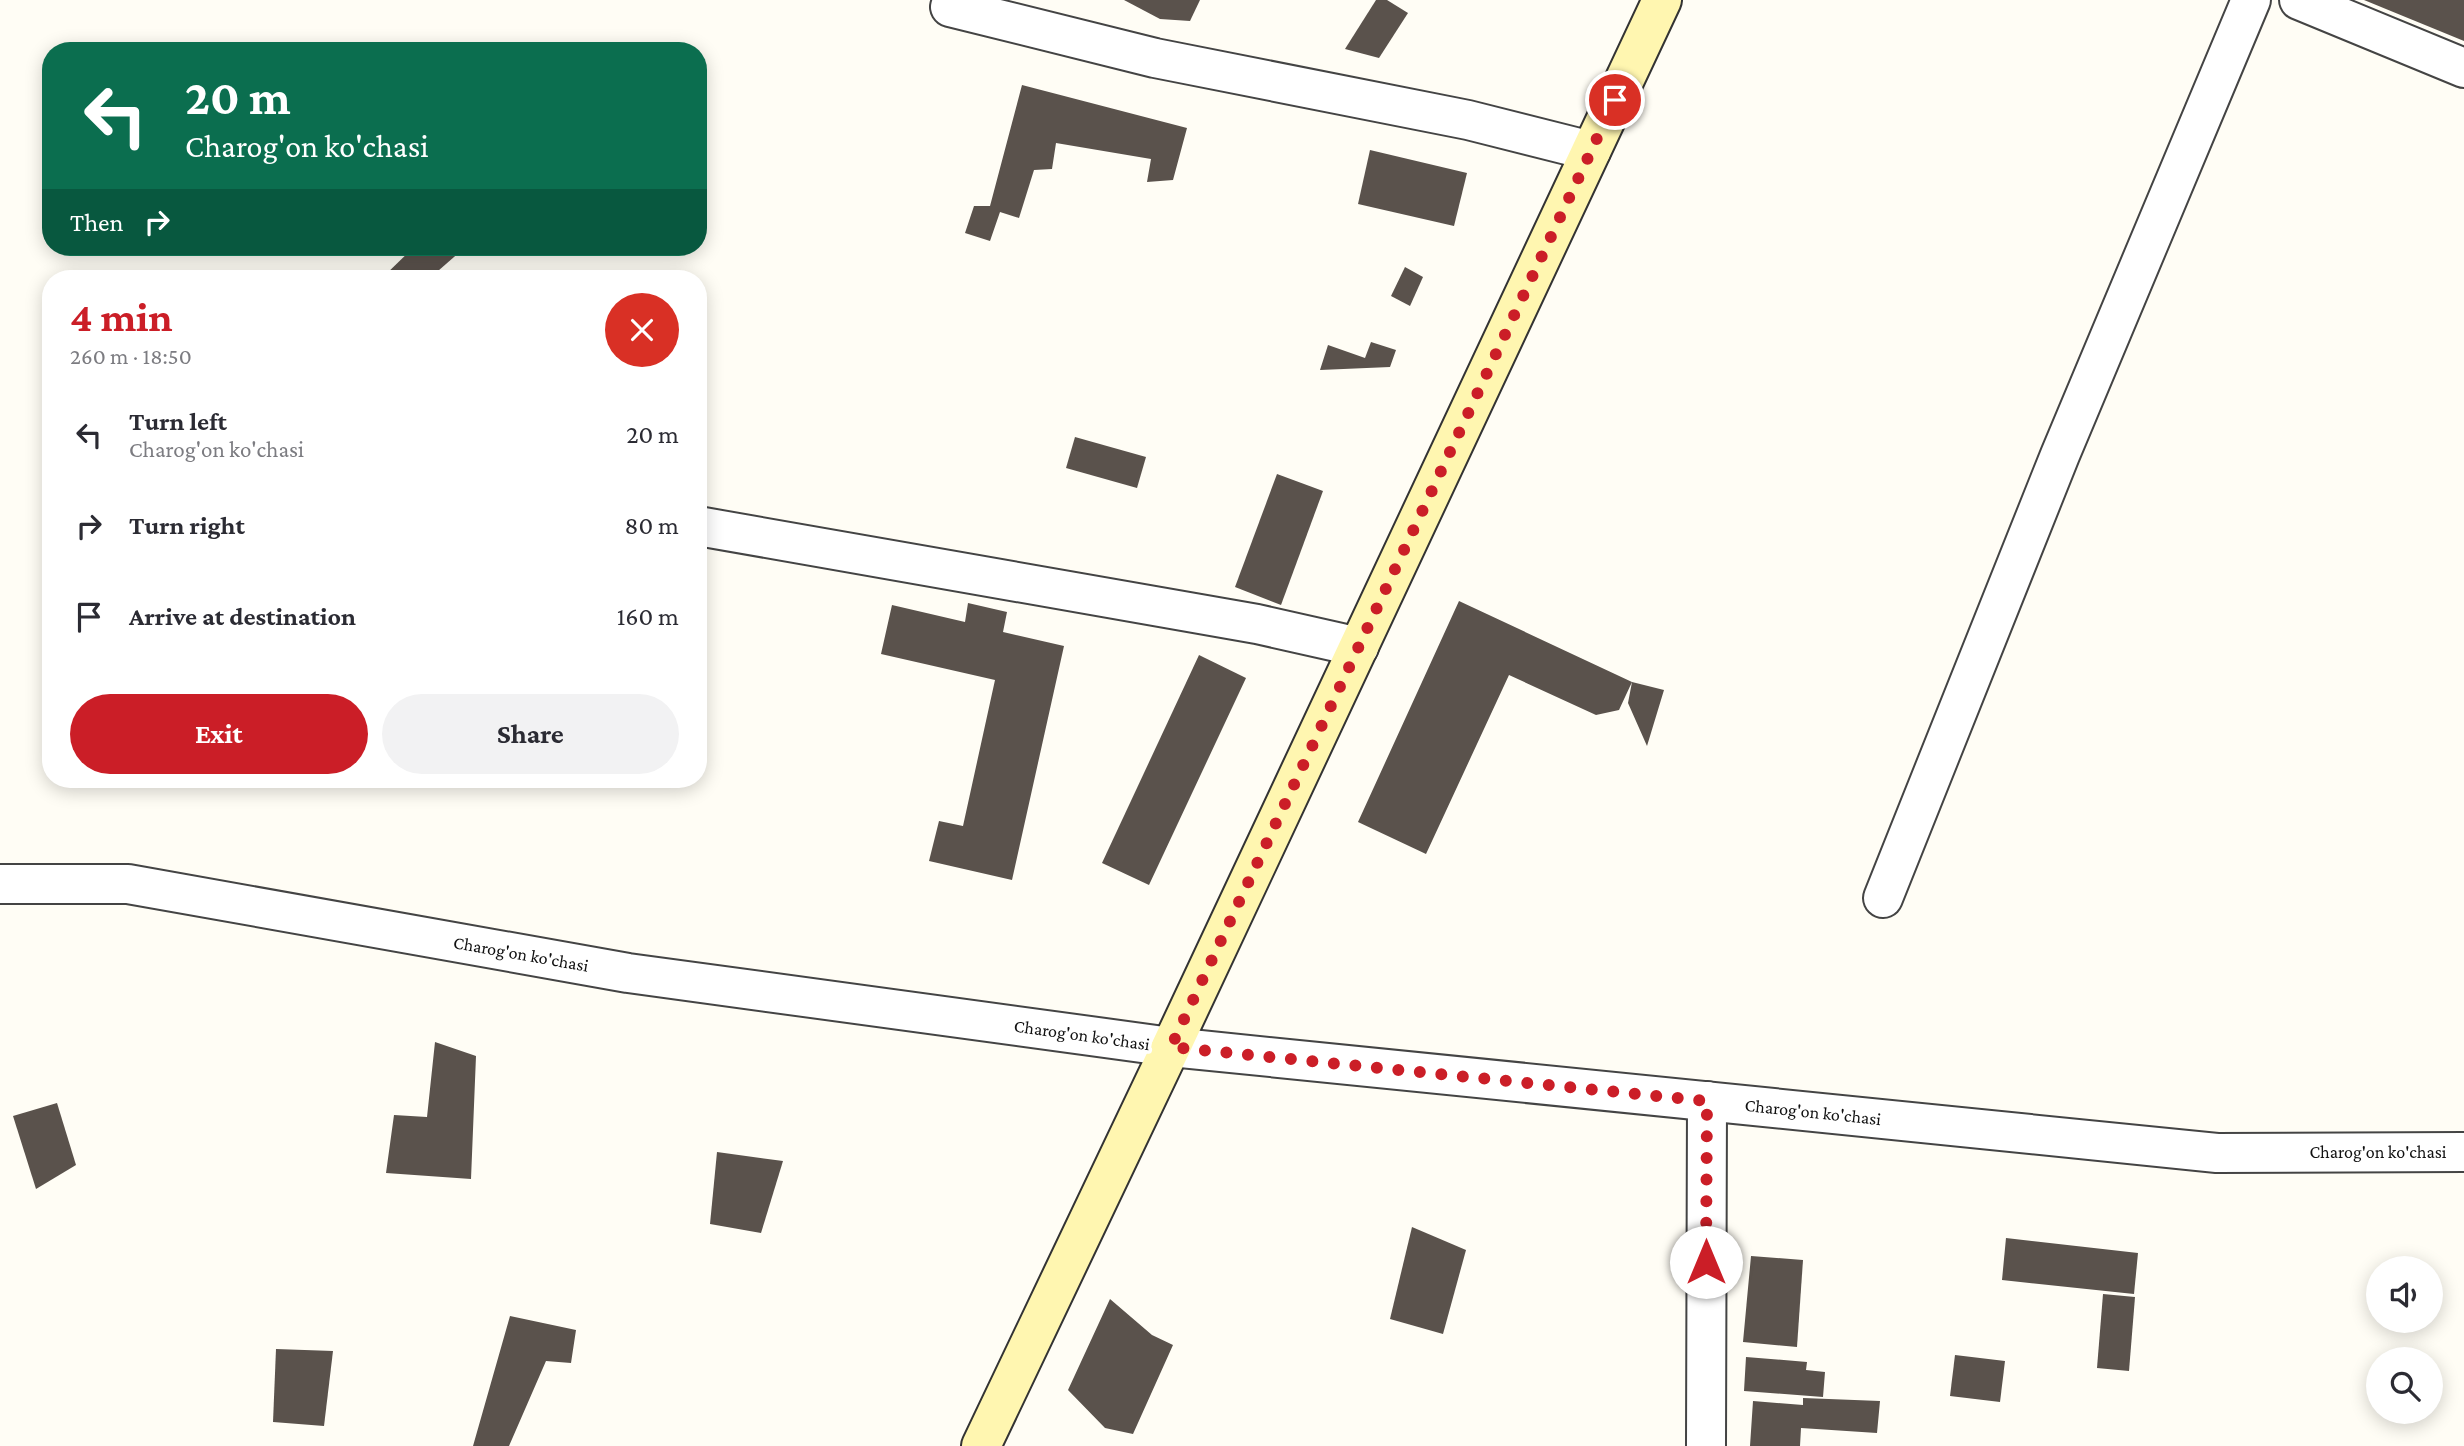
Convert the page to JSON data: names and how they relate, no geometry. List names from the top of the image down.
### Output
{
  "streets": {
    "street": ["Charog'on ko'chasi"]
  },
  "page": {
    "turn": ["20 m", "Charog'on ko'chasi"],
    "then": "Then",
    "heading": ["4 min", "260 m · 18:50"],
    "list": [
      {
        "name": "Turn left",
        "note": "Charog'on ko'chasi",
        "value": "20 m"
      },
      {
        "name": "Turn right",
        "value": "80 m"
      },
      {
        "name": "Arrive at destination",
        "value": "160 m"
      }
    ],
    "buttons": ["Exit", "Share"]
  }
}
